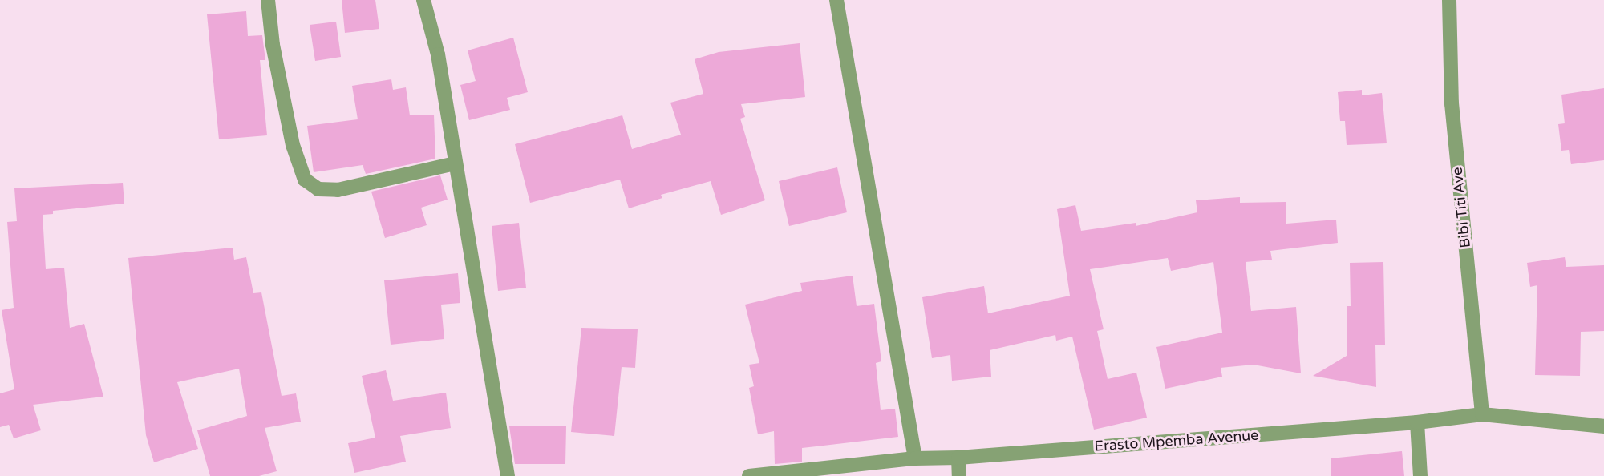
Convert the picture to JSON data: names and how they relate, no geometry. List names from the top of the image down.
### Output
{
  "streets": {
    "street": ["Bibi Titi Ave", "Erasto Mpemba Avenue"]
  },
  "crossings": [
    ["Bibi Titi Ave", "Erasto Mpemba Avenue"]
  ]
}
